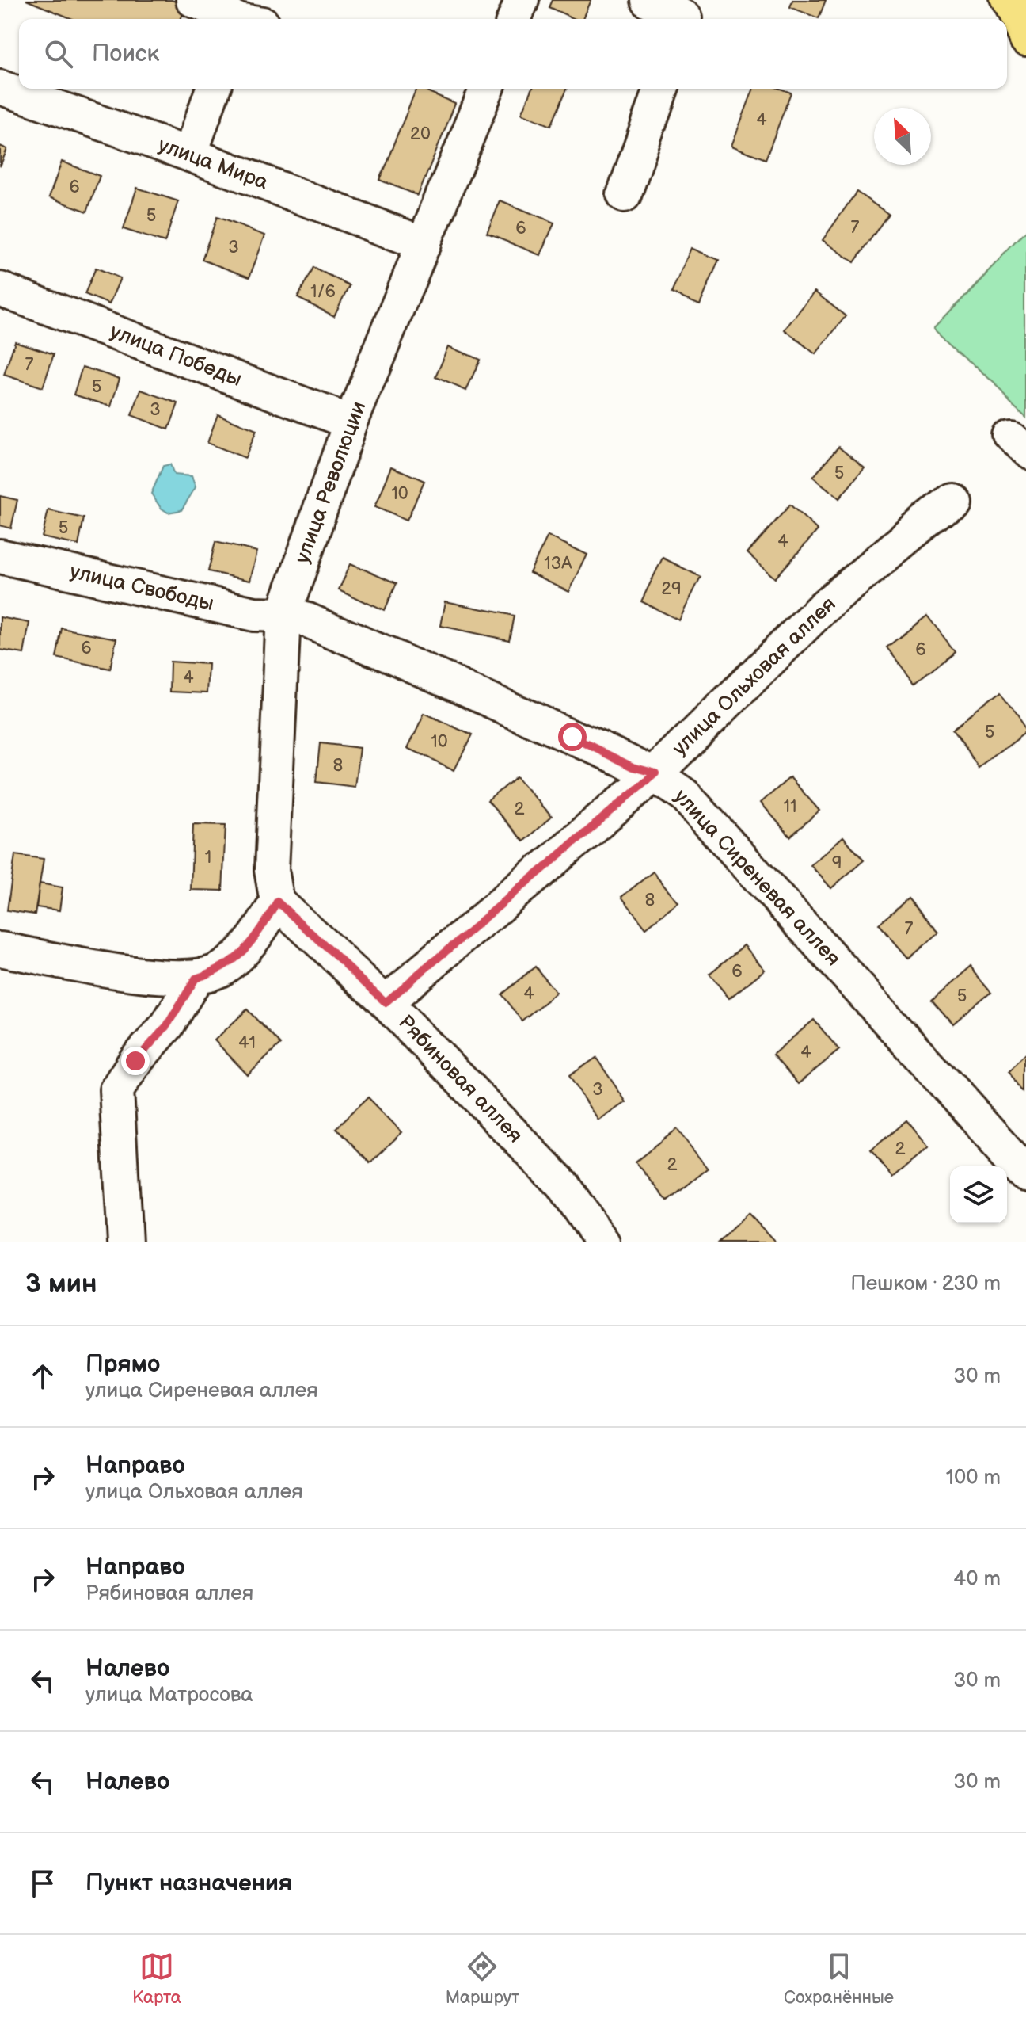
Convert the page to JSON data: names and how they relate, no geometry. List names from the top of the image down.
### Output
{
  "streets": {
    "street": [
      "улица Мира",
      "улица Победы",
      "улица Революции",
      "улица Свободы",
      "улица Ольховая аллея",
      "улица Сиреневая аллея",
      "Рябиновая аллея"
    ]
  },
  "crossings": [
    ["улица Мира", "улица Революции"],
    ["улица Победы", "улица Революции"],
    ["улица Революции", "улица Свободы"],
    ["улица Революции", "улица Сиреневая аллея"],
    ["улица Революции", "Рябиновая аллея"],
    ["улица Свободы", "улица Сиреневая аллея"],
    ["улица Ольховая аллея", "улица Сиреневая аллея"],
    ["улица Ольховая аллея", "Рябиновая аллея"]
  ],
  "house_numbers": [
    "4",
    "20",
    "6",
    "5",
    "7",
    "6",
    "3",
    "1/6",
    "7",
    "5",
    "3",
    "5",
    "10",
    "5",
    "4",
    "13А",
    "29",
    "6",
    "6",
    "4",
    "5",
    "10",
    "8",
    "11",
    "2",
    "1",
    "9",
    "8",
    "7",
    "6",
    "4",
    "5",
    "41",
    "4",
    "3",
    "2",
    "2"
  ],
  "north": "top left",
  "page": {
    "search": "Поиск",
    "heading": ["3 мин", "Пешком · 230 m"],
    "list": [
      ["Прямо", "улица Сиреневая аллея", "30 m"],
      ["Направо", "улица Ольховая аллея", "100 m"],
      ["Направо", "Рябиновая аллея", "40 m"],
      ["Налево", "улица Матросова", "30 m"],
      ["Налево", "30 m"],
      "Пункт назначения"
    ],
    "nav": ["Карта", "Маршрут", "Сохранённые"]
  }
}
